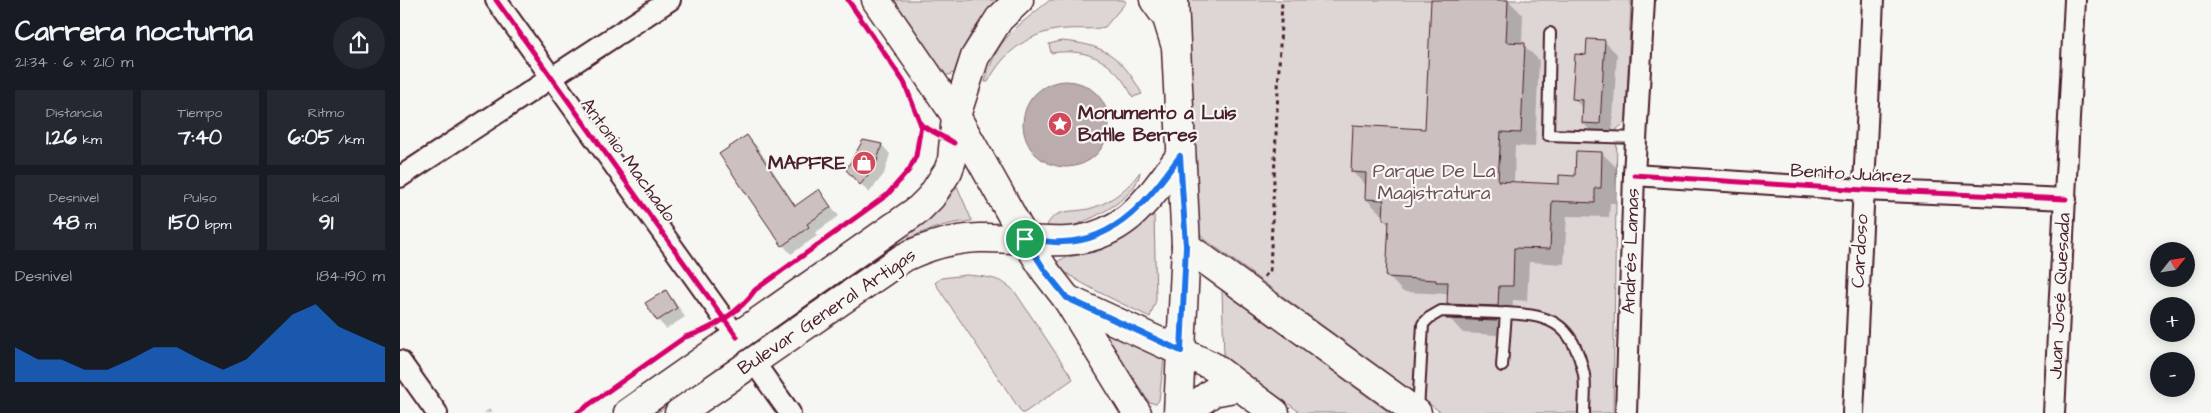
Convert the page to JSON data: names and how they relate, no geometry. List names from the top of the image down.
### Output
{
  "streets": {
    "main road": ["Bulevar General Artigas"],
    "street": [
      "Antonio Machado",
      "Benito Juárez",
      "Andrés Lamas",
      "Cardoso",
      "Juan José Quesada"
    ]
  },
  "crossings": [
    ["Antonio Machado", "Bulevar General Artigas"],
    ["Benito Juárez", "Andrés Lamas"],
    ["Benito Juárez", "Cardoso"],
    ["Benito Juárez", "Juan José Quesada"]
  ],
  "parks": ["Parque De La Magistratura"],
  "places": {
    "place": ["Monumento a Luis Batlle Berres"],
    "shop": ["MAPFRE"]
  },
  "north": "top right",
  "page": {
    "heading": ["Carrera nocturna", "21:34 · 6 × 210 m"],
    "stats": [
      ["Distancia", "1.26 km"],
      ["Tiempo", "7:40"],
      ["Ritmo", "6:05 /km"],
      ["Desnivel", "48 m"],
      ["Pulso", "150 bpm"],
      ["kcal", "91"]
    ],
    "map_buttons": ["+", "−"],
    "chart": ["Desnivel", "184–190 m"]
  }
}
